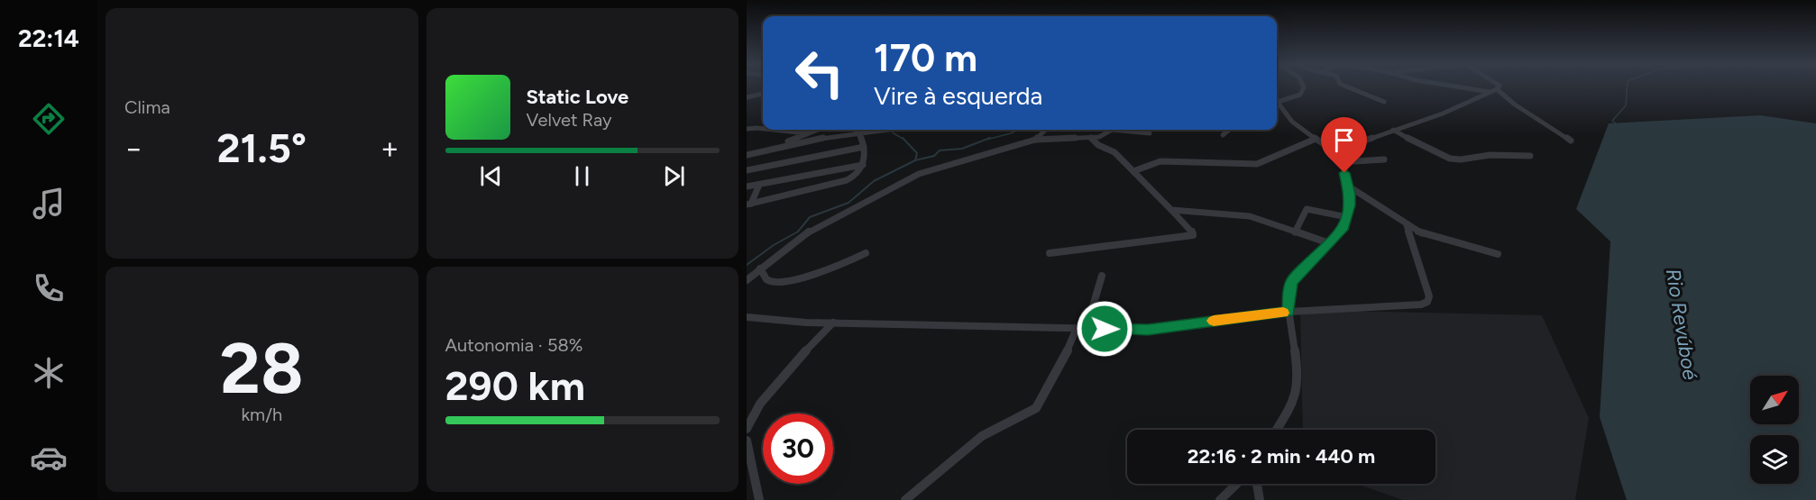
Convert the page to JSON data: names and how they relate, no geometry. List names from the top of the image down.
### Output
{
  "water": ["Rio Revúboé"],
  "north": "top right",
  "page": {
    "tabs": "22:14",
    "tile": [
      "Clima",
      ["28", "km/h"],
      ["Autonomia · 58%", "290 km"]
    ],
    "turn": ["170 m", "Vire à esquerda"],
    "song": ["Static Love", "Velvet Ray"],
    "heat": ["−", "21.5°", "+"],
    "limit": "30",
    "trip": "22:16 · 2 min · 440 m"
  }
}
